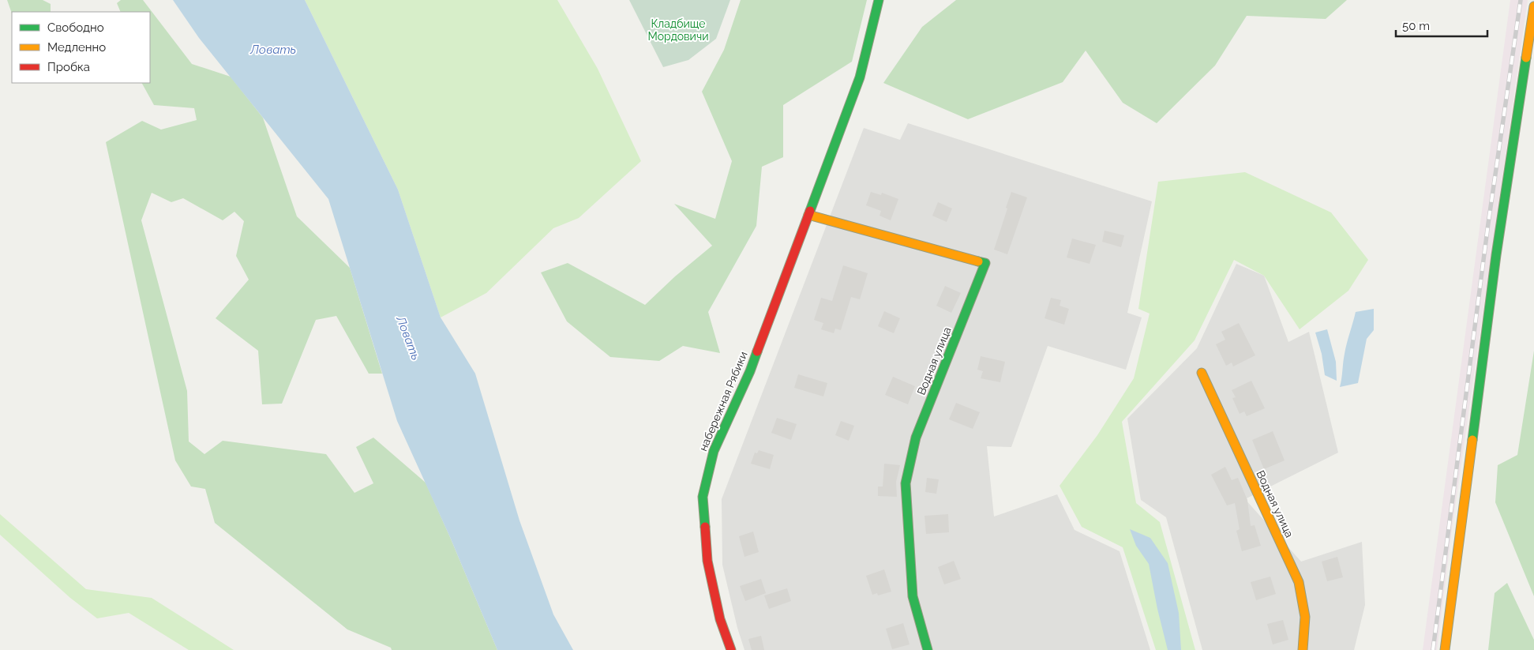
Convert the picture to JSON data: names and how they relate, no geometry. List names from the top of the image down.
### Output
{
  "streets": {
    "street": ["Водная улица", "набережная Рябики"]
  },
  "crossings": [
    ["Водная улица", "набережная Рябики"]
  ],
  "water": ["Ловать"],
  "parks": ["Кладбище Мордовичи"],
  "legend": ["Свободно", "Медленно", "Пробка"],
  "scale_bar": "50 m"
}
